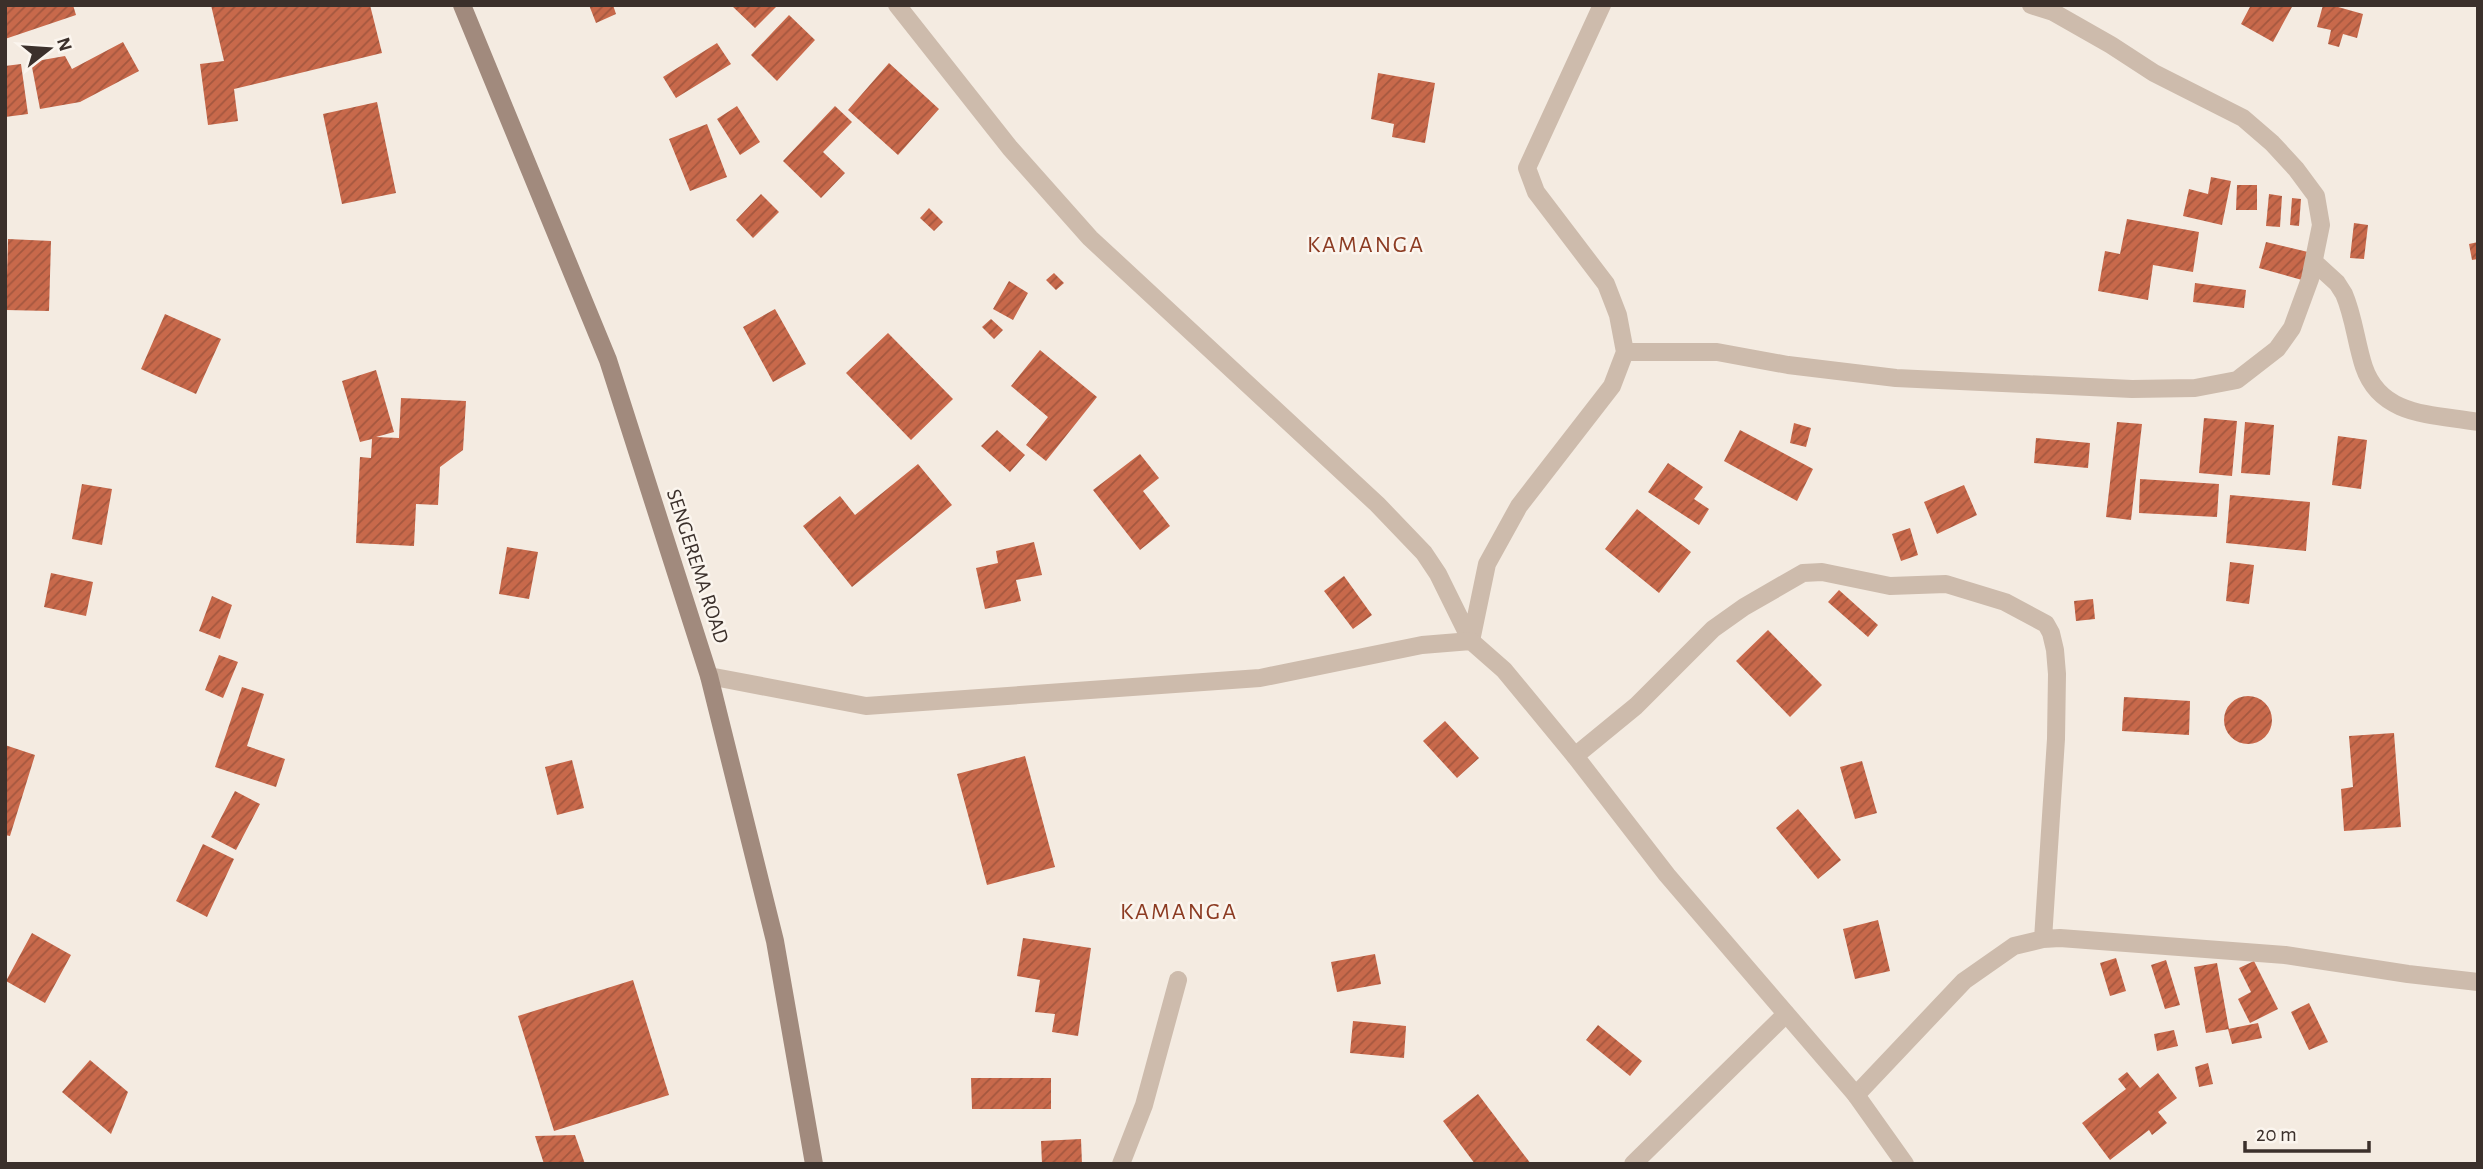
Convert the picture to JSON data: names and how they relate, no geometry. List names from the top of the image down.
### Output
{
  "streets": {
    "main road": ["SENGEREMA ROAD"]
  },
  "districts": ["KAMANGA", "KAMANGA"],
  "scale_bar": "20 m",
  "north": "right"
}
